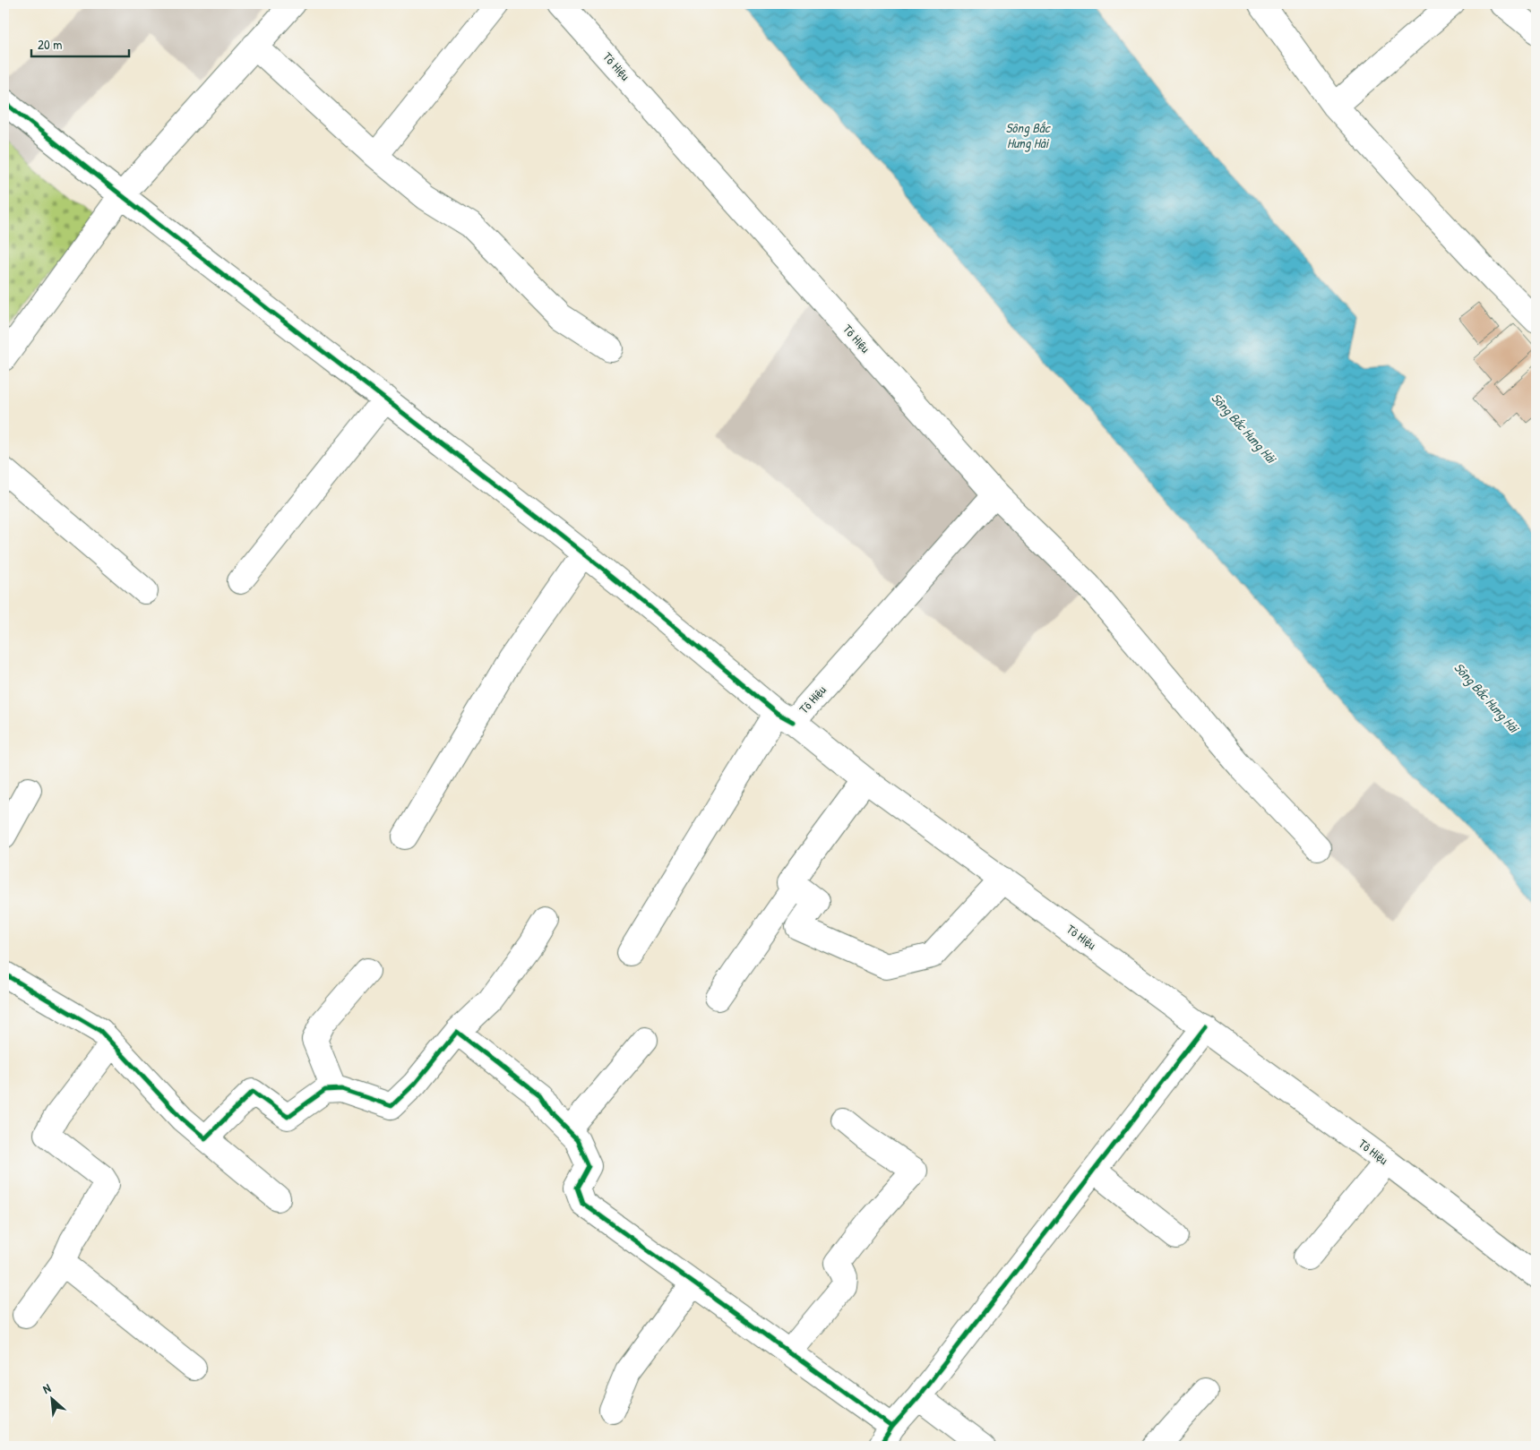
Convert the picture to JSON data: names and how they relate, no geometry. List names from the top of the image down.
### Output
{
  "streets": {
    "street": ["Tô Hiệu"]
  },
  "water": ["Sông Bắc Hưng Hải"],
  "scale_bar": "20 m",
  "north": "top left"
}
